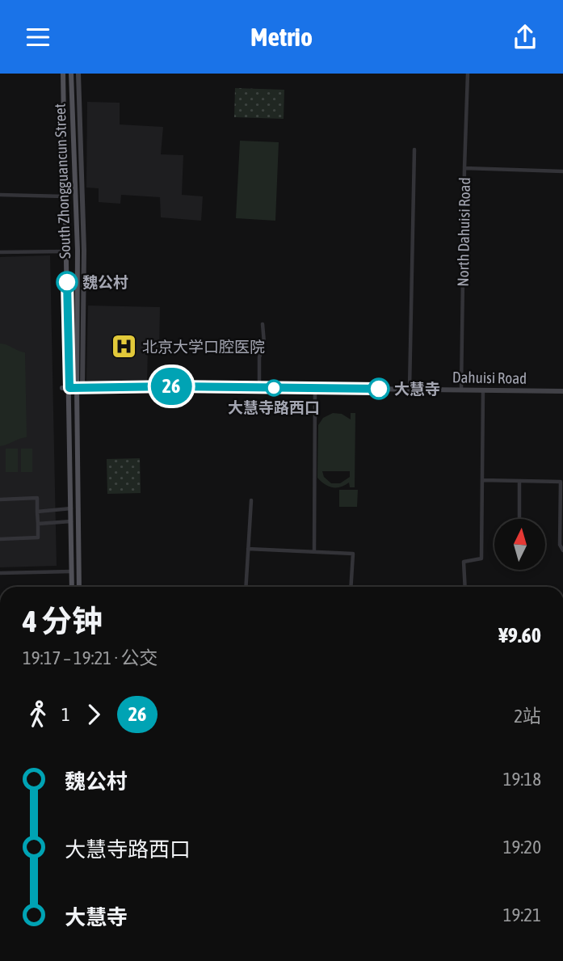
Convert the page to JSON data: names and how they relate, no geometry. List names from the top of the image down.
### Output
{
  "streets": {
    "main road": ["South Zhongguancun Street"],
    "street": ["North Dahuisi Road", "Dahuisi Road"]
  },
  "crossings": [
    ["South Zhongguancun Street", "Dahuisi Road"],
    ["North Dahuisi Road", "Dahuisi Road"]
  ],
  "places": {
    "other": ["魏公村", "大慧寺路西口", "大慧寺"],
    "hospital": ["北京大学口腔医院"]
  },
  "lines": ["bus line 26"],
  "north": "top",
  "page": {
    "header": "Metrio",
    "on_map": "26",
    "heading": ["4 分钟", "19:17 – 19:21 · 公交", "¥9.60"],
    "legs": ["1", "26", "2站"],
    "list": [
      {
        "name": "魏公村",
        "value": "19:18"
      },
      {
        "name": "大慧寺路西口",
        "value": "19:20"
      },
      {
        "name": "大慧寺",
        "value": "19:21"
      }
    ]
  }
}
